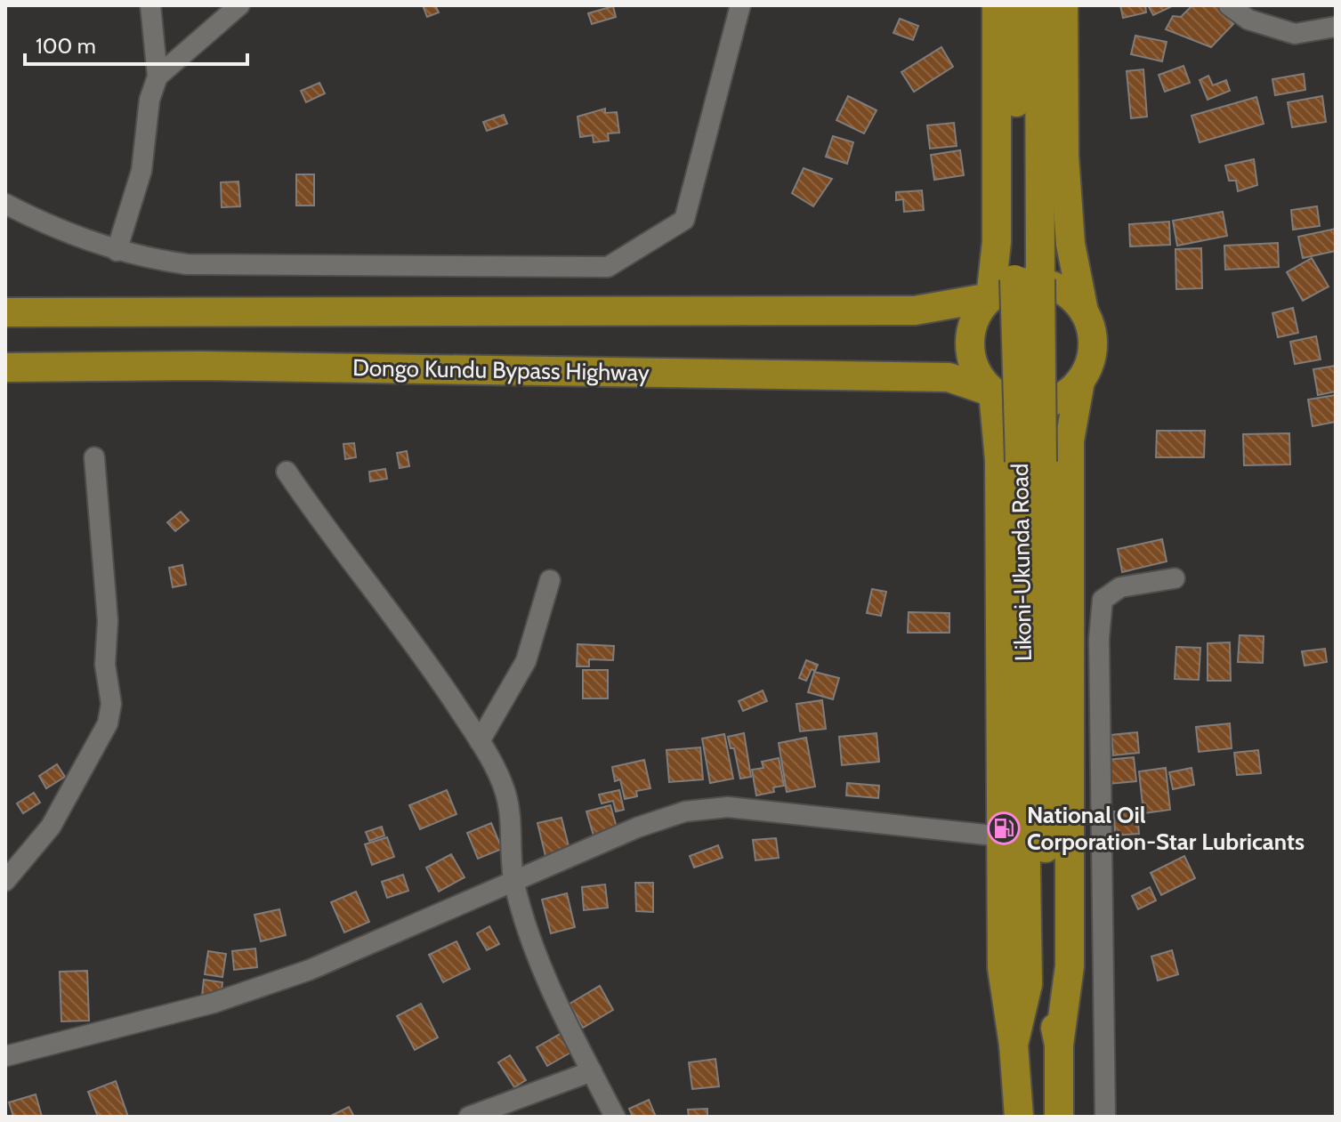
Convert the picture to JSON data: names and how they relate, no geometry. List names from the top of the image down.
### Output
{
  "streets": {
    "highway": ["Dongo Kundu Bypass Highway", "Likoni-Ukunda Road"]
  },
  "places": {
    "fuel station": ["National Oil Corporation-Star Lubricants"]
  },
  "scale_bar": "100 m"
}
